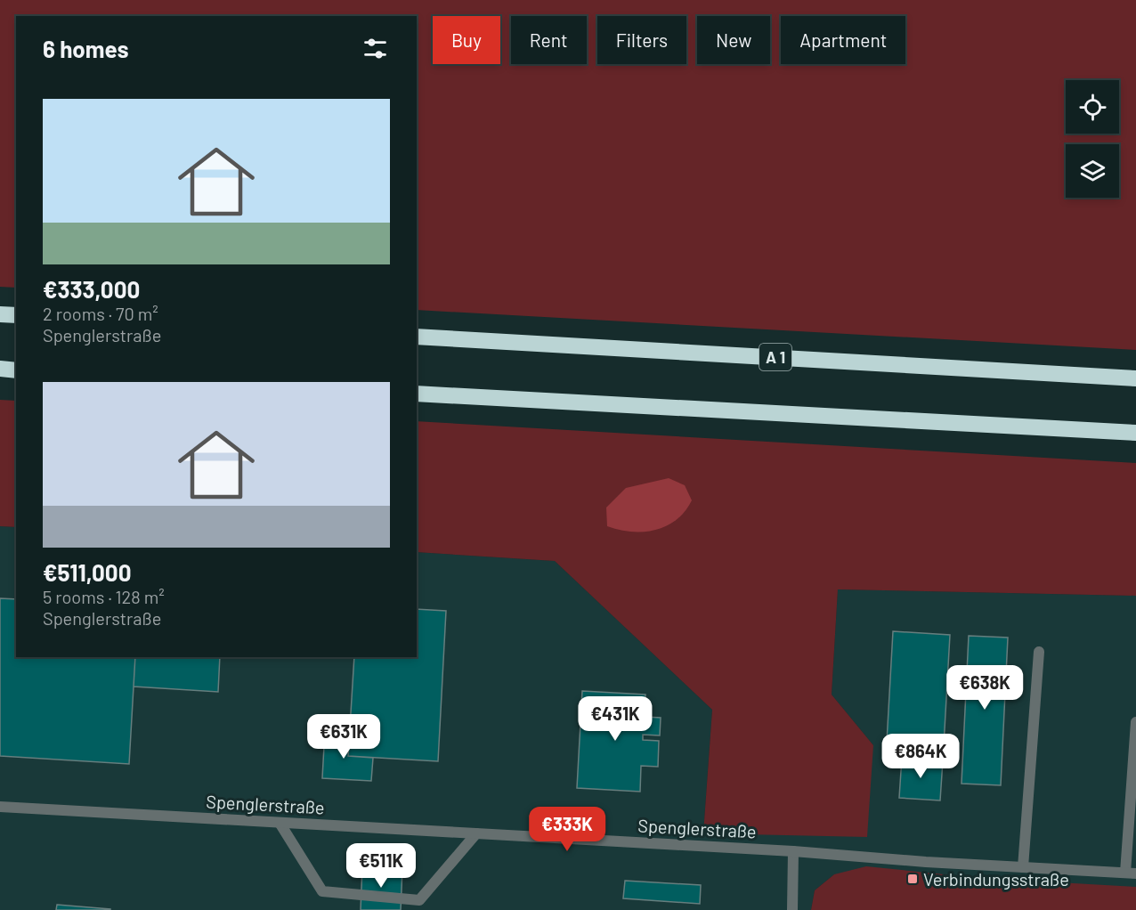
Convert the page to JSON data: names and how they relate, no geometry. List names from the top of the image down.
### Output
{
  "streets": {
    "highway": ["A 1"],
    "street": ["Spenglerstraße"]
  },
  "places": {
    "transit": ["Verbindungsstraße"]
  },
  "page": {
    "chip": [
      "Buy",
      "Rent",
      "Filters",
      "New",
      "Apartment"
    ],
    "heading": "6 homes",
    "list": [
      {
        "name": "€333,000",
        "note": "2 rooms · 70 m² · Spenglerstraße"
      },
      {
        "name": "€511,000",
        "note": "5 rooms · 128 m² · Spenglerstraße"
      }
    ],
    "price": [
      "€638K",
      "€431K",
      "€631K",
      "€864K",
      "€333K",
      "€511K"
    ]
  }
}
